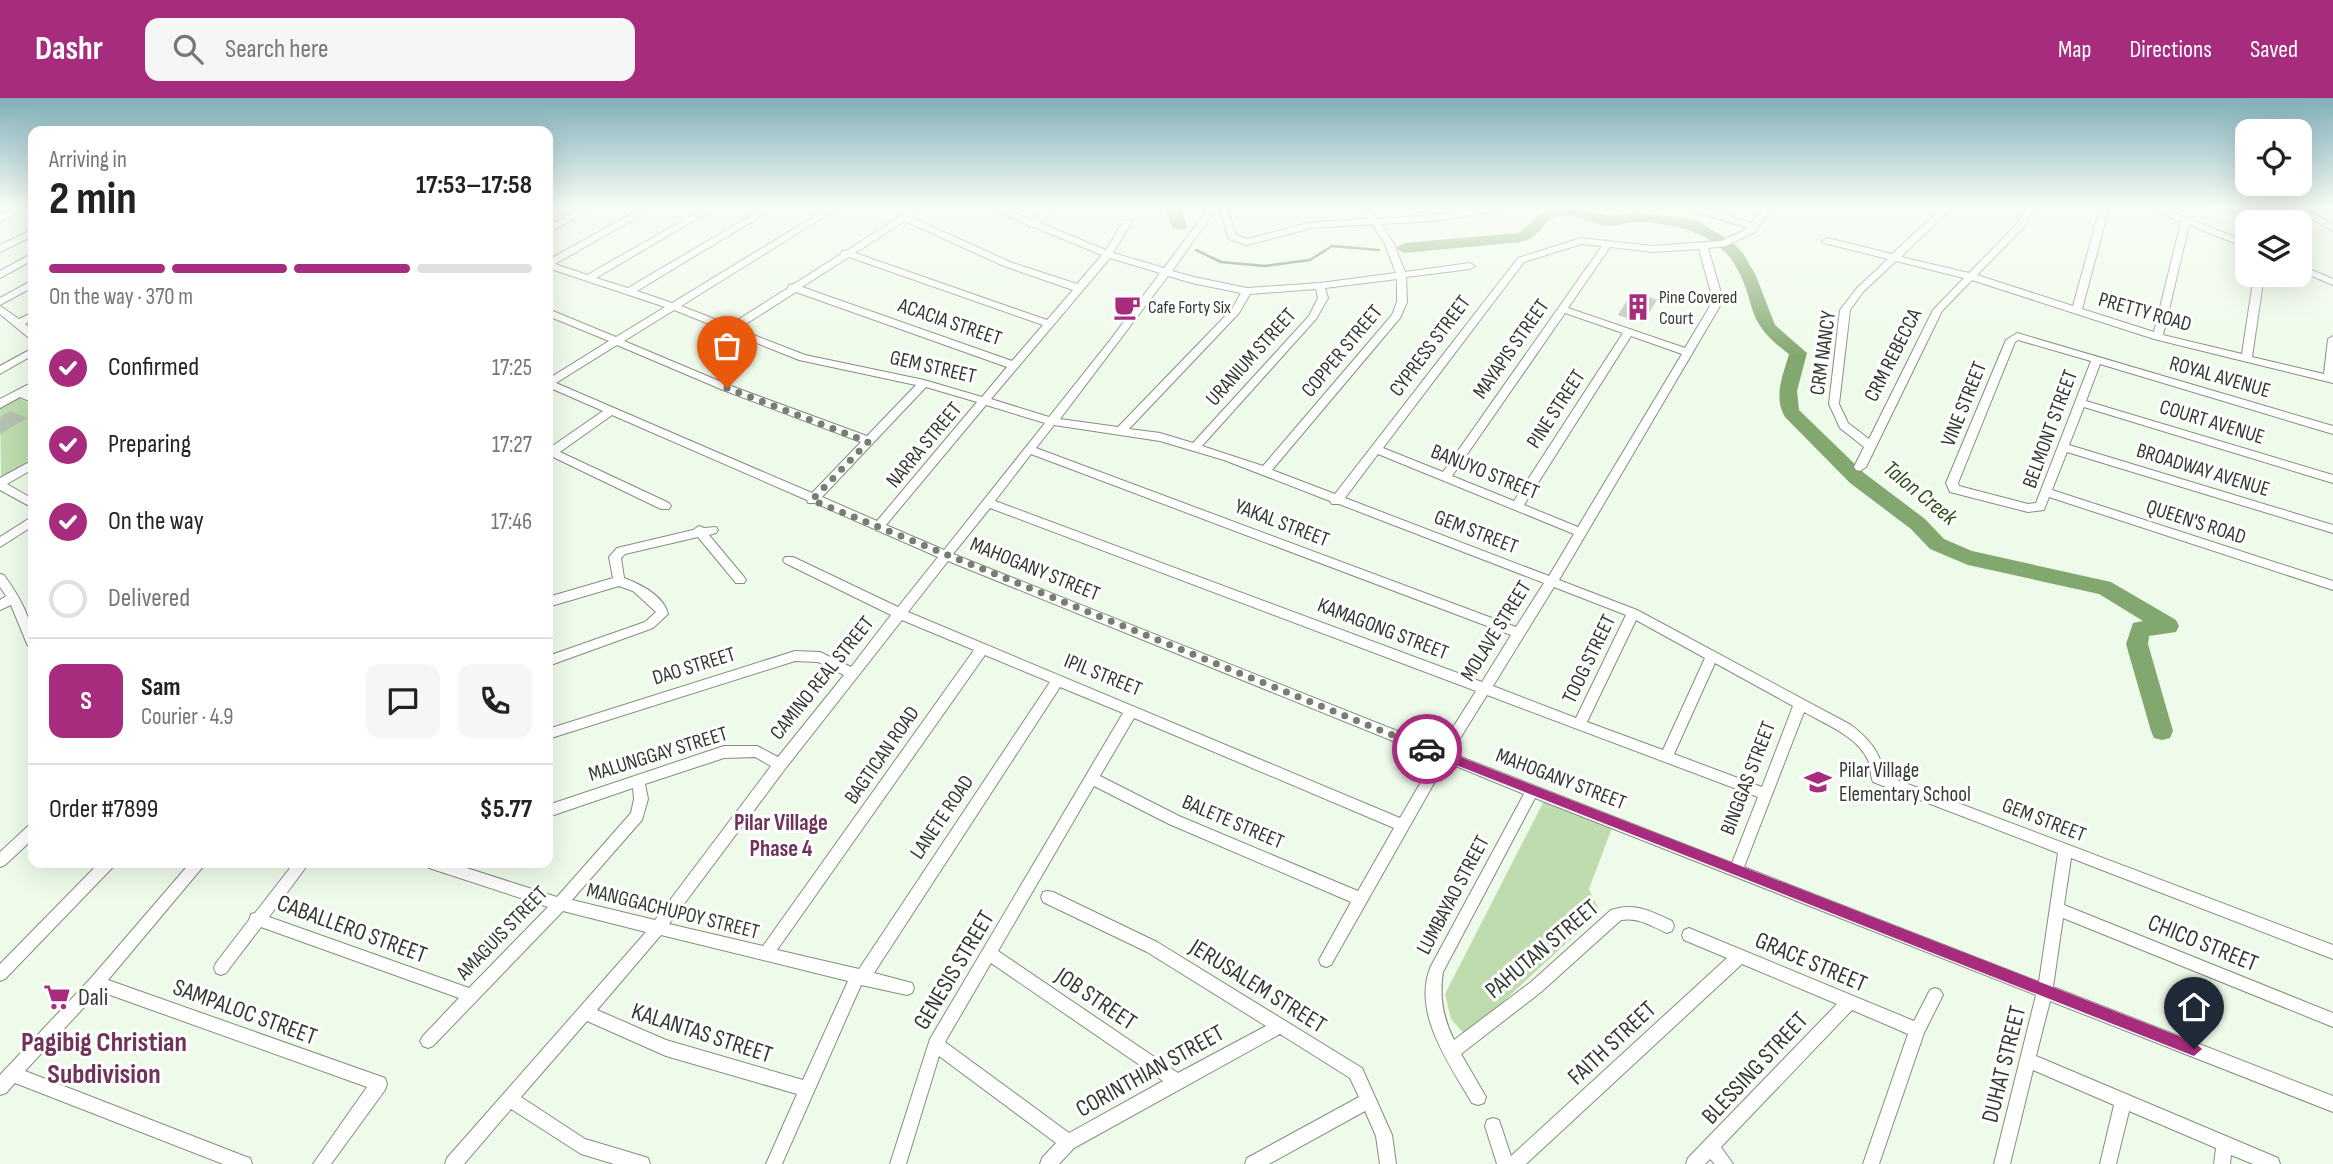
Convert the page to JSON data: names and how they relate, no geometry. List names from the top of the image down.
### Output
{
  "streets": {
    "street": [
      "PRETTY ROAD",
      "ACACIA STREET",
      "CYPRESS STREET",
      "MAYAPIS STREET",
      "COPPER STREET",
      "CRM NANCY",
      "CRM REBECCA",
      "URANIUM STREET",
      "GEM STREET",
      "ROYAL AVENUE",
      "VINE STREET",
      "PINE STREET",
      "COURT AVENUE",
      "BELMONT STREET",
      "NARRA STREET",
      "BROADWAY AVENUE",
      "BANUYO STREET",
      "QUEEN'S ROAD",
      "YAKAL STREET",
      "MAHOGANY STREET",
      "KAMAGONG STREET",
      "MOLAVE STREET",
      "TOOG STREET",
      "DAO STREET",
      "IPIL STREET",
      "CAMINO REAL STREET",
      "MALUNGGAY STREET",
      "BAGTICAN ROAD",
      "BINGGAS STREET",
      "LANETE ROAD",
      "BALETE STREET",
      "LUMBAYAO STREET",
      "MANGGACHUPOY STREET",
      "CABALLERO STREET",
      "AMAGUIS STREET",
      "CHICO STREET",
      "PAHUTAN STREET",
      "GRACE STREET",
      "GENESIS STREET",
      "JERUSALEM STREET",
      "JOB STREET",
      "SAMPALOC STREET",
      "KALANTAS STREET",
      "FAITH STREET",
      "DUHAT STREET",
      "BLESSING STREET",
      "CORINTHIAN STREET"
    ]
  },
  "crossings": [
    ["PRETTY ROAD", "CRM NANCY"],
    ["PRETTY ROAD", "CRM REBECCA"],
    ["ACACIA STREET", "NARRA STREET"],
    ["CYPRESS STREET", "GEM STREET"],
    ["CYPRESS STREET", "BANUYO STREET"],
    ["MAYAPIS STREET", "BANUYO STREET"],
    ["COPPER STREET", "GEM STREET"],
    ["CRM NANCY", "CRM REBECCA"],
    ["URANIUM STREET", "GEM STREET"],
    ["GEM STREET", "NARRA STREET"],
    ["GEM STREET", "MOLAVE STREET"],
    ["GEM STREET", "TOOG STREET"],
    ["GEM STREET", "CAMINO REAL STREET"],
    ["GEM STREET", "BINGGAS STREET"],
    ["GEM STREET", "DUHAT STREET"],
    ["ROYAL AVENUE", "VINE STREET"],
    ["ROYAL AVENUE", "BELMONT STREET"],
    ["VINE STREET", "BELMONT STREET"],
    ["PINE STREET", "BANUYO STREET"],
    ["COURT AVENUE", "BELMONT STREET"],
    ["BELMONT STREET", "BROADWAY AVENUE"],
    ["BELMONT STREET", "QUEEN'S ROAD"],
    ["NARRA STREET", "MAHOGANY STREET"],
    ["BANUYO STREET", "MOLAVE STREET"],
    ["YAKAL STREET", "MOLAVE STREET"],
    ["YAKAL STREET", "CAMINO REAL STREET"],
    ["MAHOGANY STREET", "MOLAVE STREET"],
    ["MAHOGANY STREET", "CAMINO REAL STREET"],
    ["MAHOGANY STREET", "BINGGAS STREET"],
    ["MAHOGANY STREET", "LUMBAYAO STREET"],
    ["MAHOGANY STREET", "DUHAT STREET"],
    ["KAMAGONG STREET", "MOLAVE STREET"],
    ["KAMAGONG STREET", "TOOG STREET"],
    ["KAMAGONG STREET", "CAMINO REAL STREET"],
    ["KAMAGONG STREET", "BINGGAS STREET"],
    ["MOLAVE STREET", "IPIL STREET"],
    ["MOLAVE STREET", "BALETE STREET"],
    ["DAO STREET", "CAMINO REAL STREET"],
    ["IPIL STREET", "CAMINO REAL STREET"],
    ["IPIL STREET", "BAGTICAN ROAD"],
    ["IPIL STREET", "LANETE ROAD"],
    ["IPIL STREET", "GENESIS STREET"],
    ["CAMINO REAL STREET", "MALUNGGAY STREET"],
    ["CAMINO REAL STREET", "MANGGACHUPOY STREET"],
    ["CAMINO REAL STREET", "KALANTAS STREET"],
    ["MALUNGGAY STREET", "AMAGUIS STREET"],
    ["BAGTICAN ROAD", "MANGGACHUPOY STREET"],
    ["LANETE ROAD", "MANGGACHUPOY STREET"],
    ["LANETE ROAD", "KALANTAS STREET"],
    ["BALETE STREET", "GENESIS STREET"],
    ["LUMBAYAO STREET", "PAHUTAN STREET"],
    ["MANGGACHUPOY STREET", "AMAGUIS STREET"],
    ["CABALLERO STREET", "AMAGUIS STREET"],
    ["CHICO STREET", "DUHAT STREET"],
    ["GRACE STREET", "FAITH STREET"],
    ["GRACE STREET", "BLESSING STREET"],
    ["GENESIS STREET", "JOB STREET"],
    ["JERUSALEM STREET", "CORINTHIAN STREET"],
    ["JOB STREET", "CORINTHIAN STREET"]
  ],
  "districts": ["Pilar Village Phase 4", "Pagibig Christian Subdivision"],
  "water": ["Talon Creek"],
  "places": {
    "cafe": ["Cafe Forty Six"],
    "building": ["Pine Covered Court"],
    "school or university": ["Pilar Village Elementary School"],
    "supermarket": ["Dali"]
  },
  "page": {
    "header": "Dashr",
    "search": "Search here",
    "nav": ["Map", "Directions", "Saved"],
    "heading": ["2 min", "Arriving in", "17:53–17:58"],
    "panel": [
      "Sam",
      "Courier · 4.9",
      "Order #7899",
      "$5.77"
    ],
    "bar": "On the way · 370 m",
    "list": [
      ["Confirmed", "17:25"],
      ["Preparing", "17:27"],
      ["On the way", "17:46"],
      "Delivered"
    ],
    "round": "S"
  }
}
